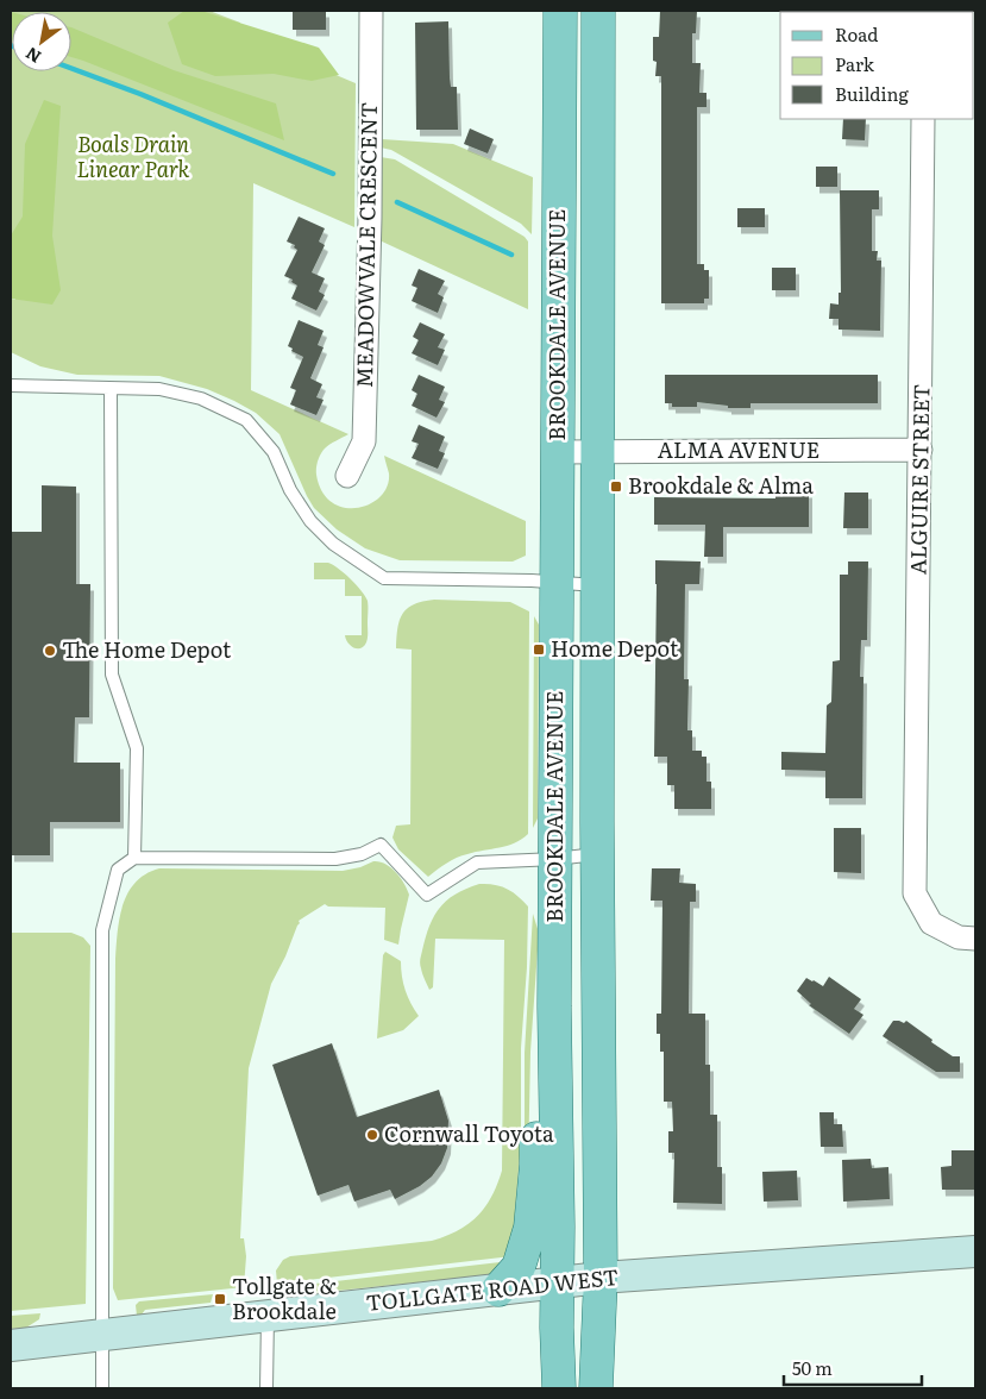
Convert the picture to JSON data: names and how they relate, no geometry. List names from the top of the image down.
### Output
{
  "streets": {
    "main road": ["BROOKDALE AVENUE"],
    "street": [
      "MEADOWVALE CRESCENT",
      "ALMA AVENUE",
      "ALGUIRE STREET",
      "TOLLGATE ROAD WEST"
    ]
  },
  "crossings": [
    ["BROOKDALE AVENUE", "ALMA AVENUE"],
    ["BROOKDALE AVENUE", "TOLLGATE ROAD WEST"],
    ["ALMA AVENUE", "ALGUIRE STREET"]
  ],
  "parks": ["Boals Drain Linear Park"],
  "places": {
    "transit": ["Brookdale & Alma", "Home Depot", "Tollgate & Brookdale"],
    "other": ["The Home Depot", "Cornwall Toyota"]
  },
  "legend": ["Road", "Park", "Building"],
  "scale_bar": "50 m",
  "north": "bottom left"
}
